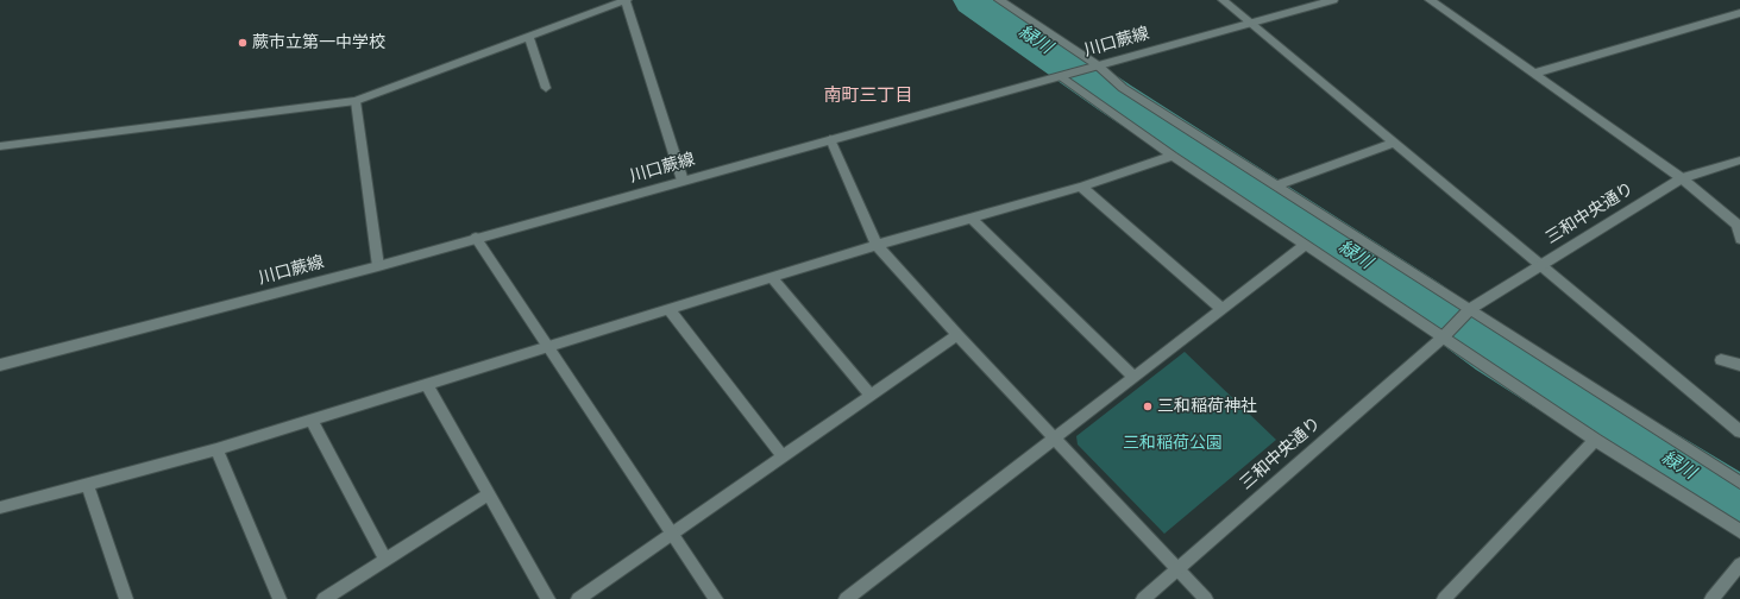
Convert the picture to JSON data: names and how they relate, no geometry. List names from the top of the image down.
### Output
{
  "streets": {
    "street": ["川口蕨線", "三和中央通り"]
  },
  "districts": ["南町三丁目"],
  "water": ["緑川"],
  "parks": ["三和稲荷公園"],
  "places": ["蕨市立第一中学校", "三和稲荷神社"]
}
